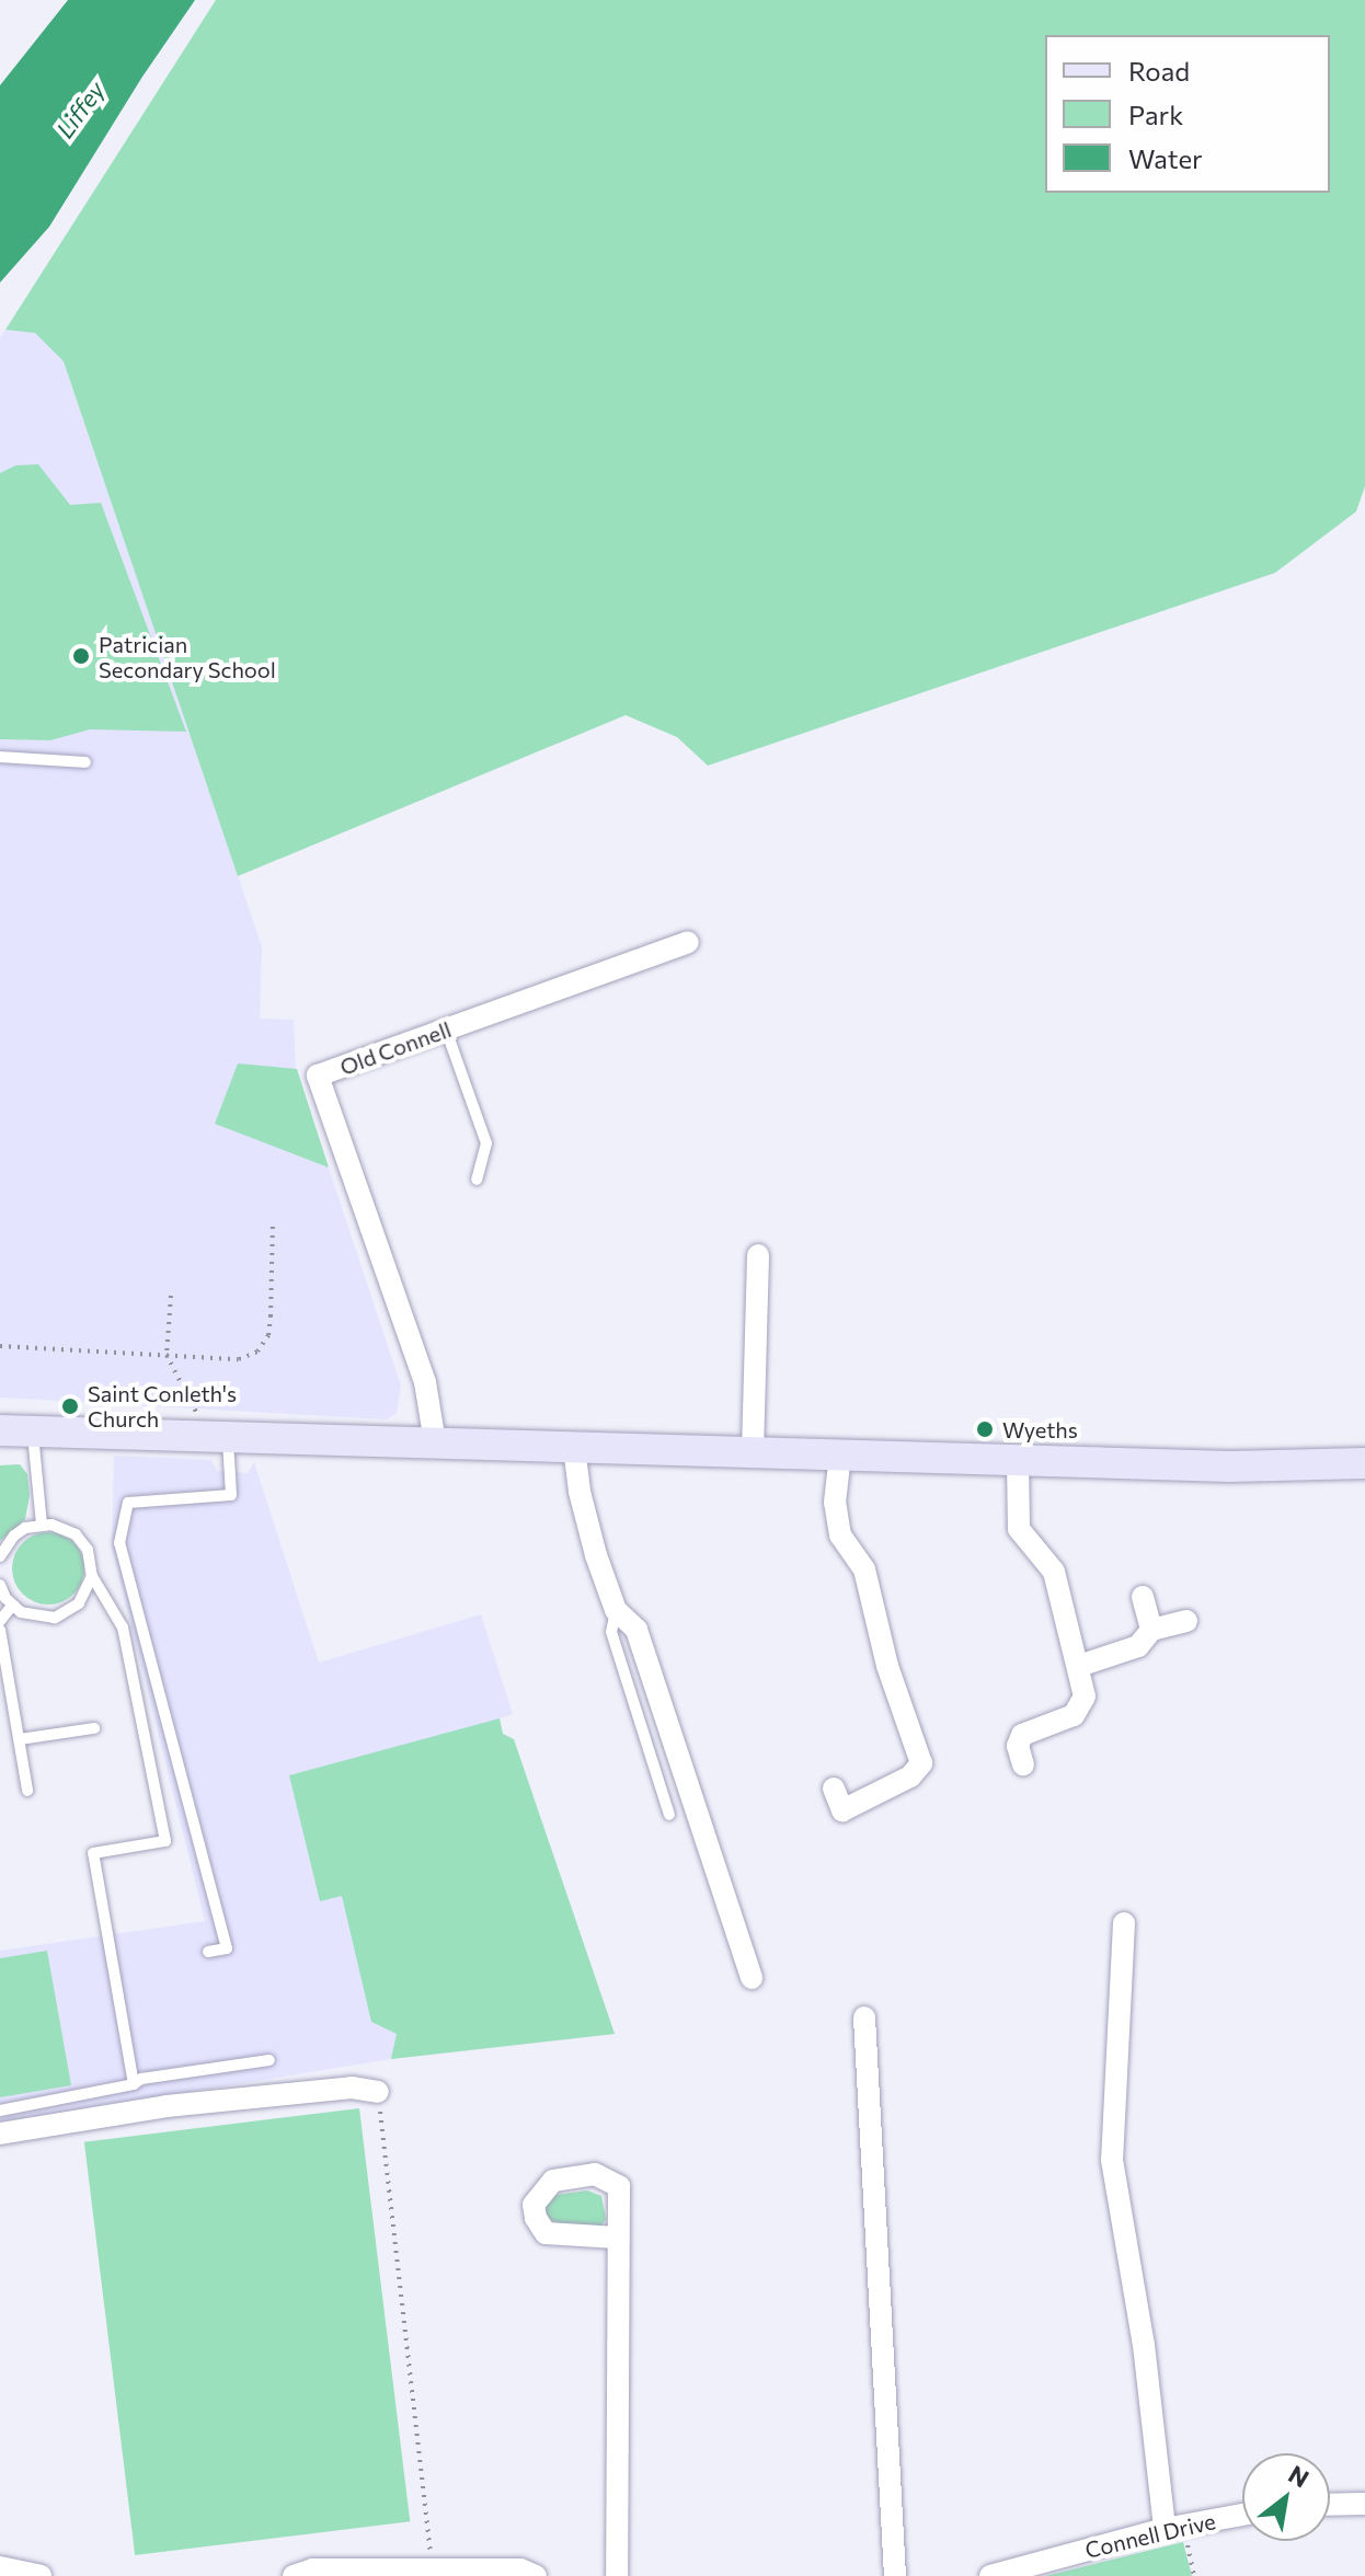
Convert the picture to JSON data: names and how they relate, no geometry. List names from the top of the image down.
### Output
{
  "streets": {
    "street": ["Old Connell", "Connell Drive"]
  },
  "water": ["Liffey"],
  "places": ["Patrician Secondary School", "Saint Conleth's Church", "Wyeths"],
  "legend": ["Road", "Park", "Water"],
  "north": "top right"
}
